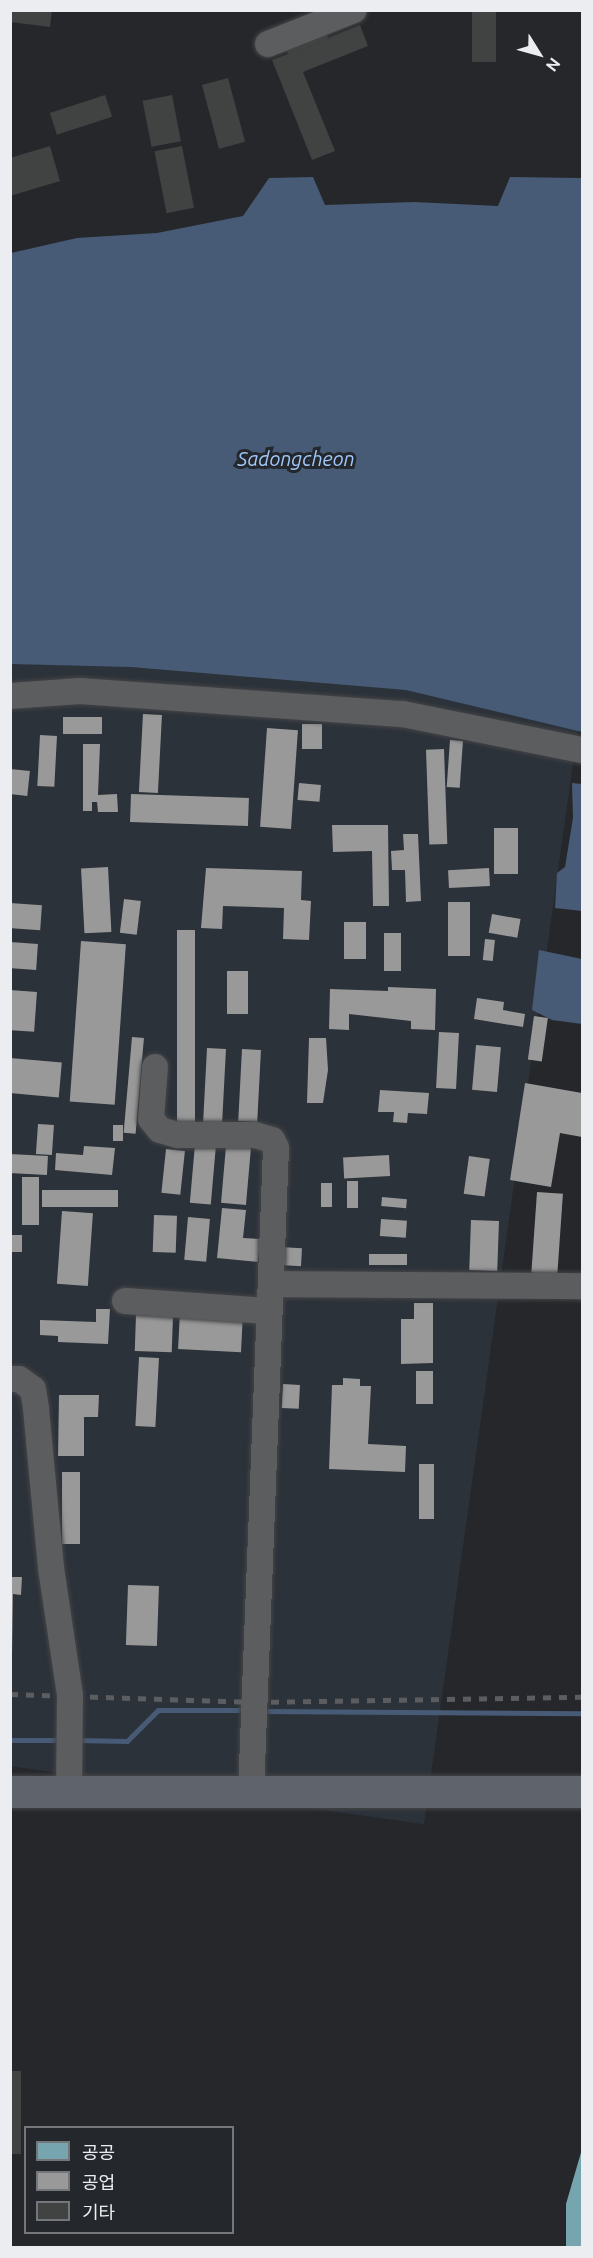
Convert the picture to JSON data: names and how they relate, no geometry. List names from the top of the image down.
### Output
{
  "water": ["Sadongcheon"],
  "legend": ["공공", "공업", "기타"],
  "north": "bottom right"
}
